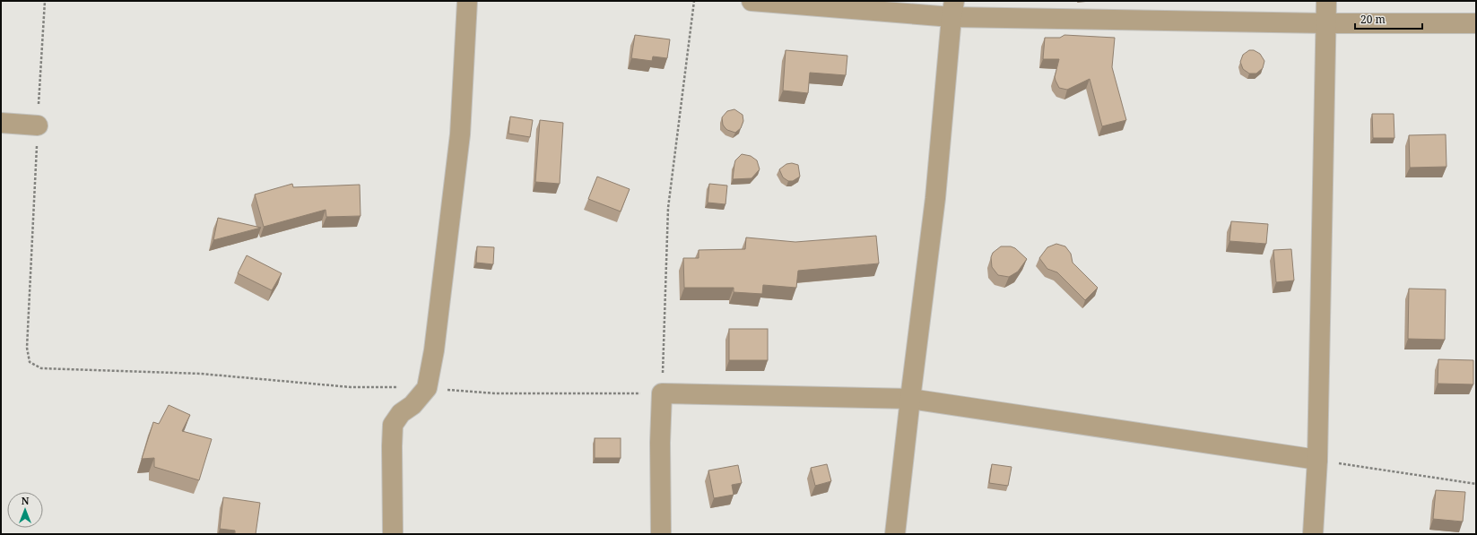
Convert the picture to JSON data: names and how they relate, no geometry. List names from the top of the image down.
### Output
{
  "scale_bar": "20 m",
  "north": "top"
}
